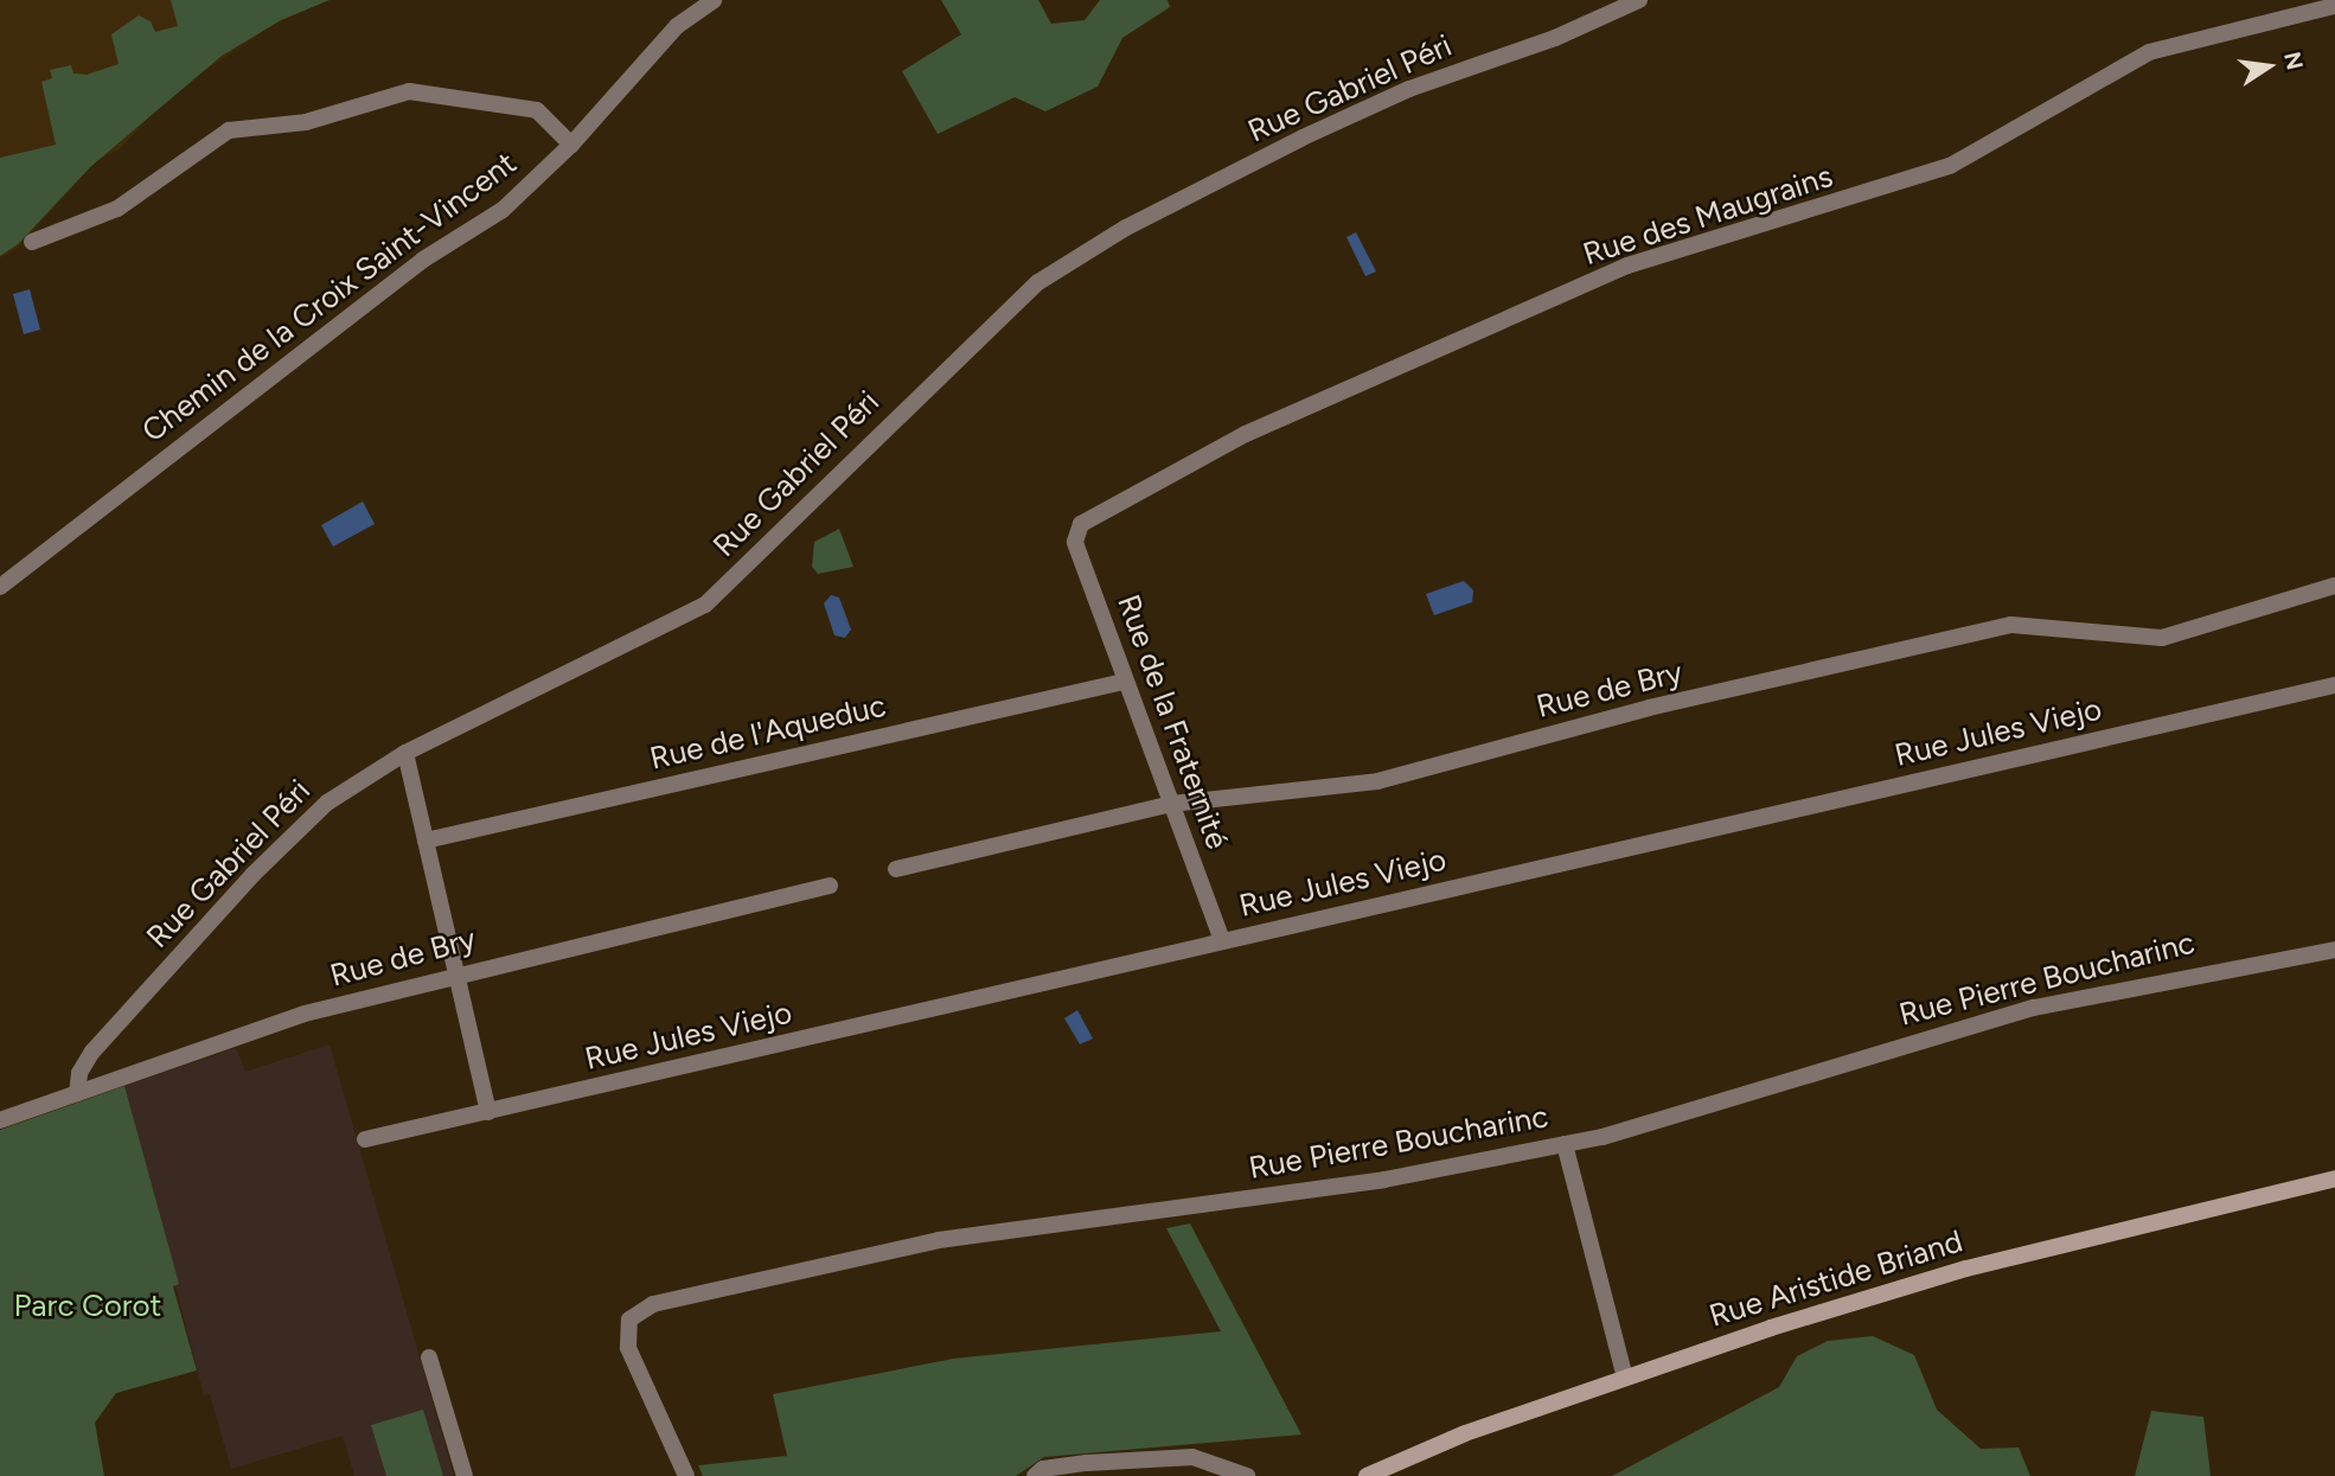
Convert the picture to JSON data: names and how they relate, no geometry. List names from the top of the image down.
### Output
{
  "streets": {
    "street": [
      "Rue Gabriel Péri",
      "Rue des Maugrains",
      "Chemin de la Croix Saint-Vincent",
      "Rue de Bry",
      "Rue de la Fraternité",
      "Rue de l'Aqueduc",
      "Rue Jules Viejo",
      "Rue Pierre Boucharinc",
      "Rue Aristide Briand"
    ]
  },
  "crossings": [
    ["Rue Gabriel Péri", "Rue de Bry"],
    ["Rue des Maugrains", "Rue de la Fraternité"],
    ["Rue de Bry", "Rue de la Fraternité"],
    ["Rue de la Fraternité", "Rue de l'Aqueduc"],
    ["Rue de la Fraternité", "Rue Jules Viejo"]
  ],
  "parks": ["Parc Corot"],
  "north": "right"
}
